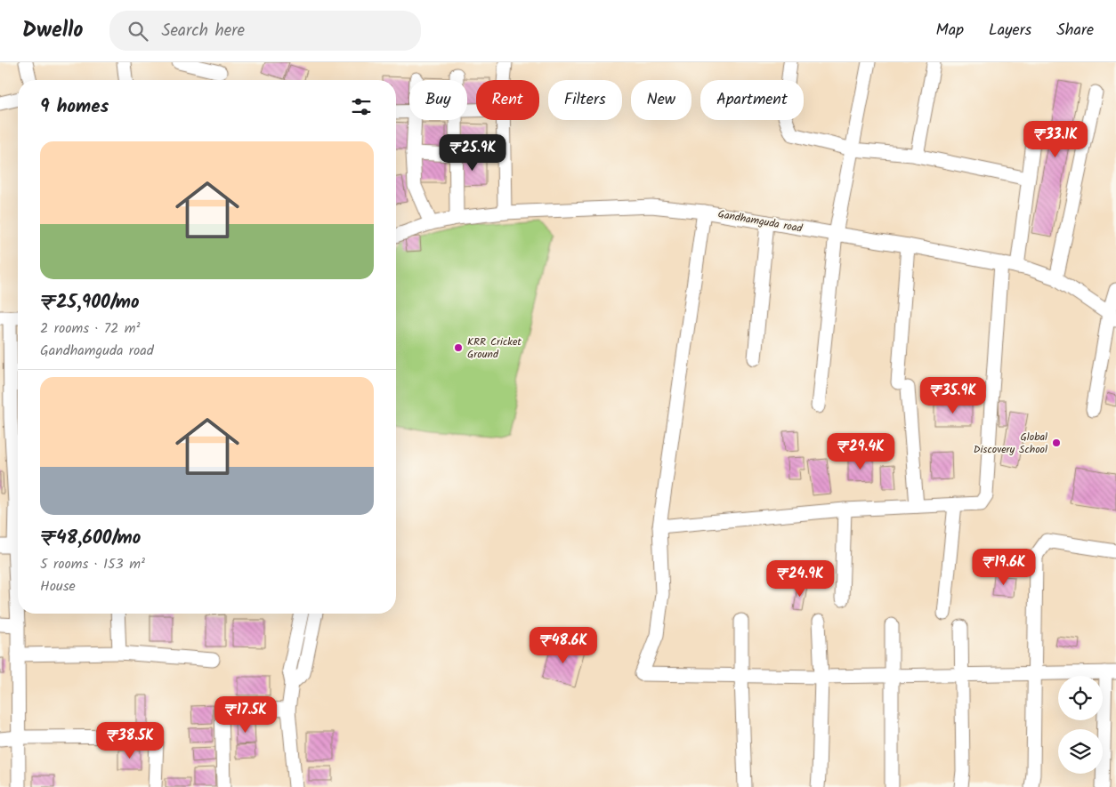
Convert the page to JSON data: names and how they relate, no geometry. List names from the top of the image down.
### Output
{
  "streets": {
    "street": ["Gandhamguda road"]
  },
  "places": ["KRR Cricket Ground", "Global Discovery School"],
  "page": {
    "header": "Dwello",
    "search": "Search here",
    "nav": ["Map", "Layers", "Share"],
    "chip": [
      "Buy",
      "Rent",
      "Filters",
      "New",
      "Apartment"
    ],
    "heading": "9 homes",
    "price": [
      "₹33.1K",
      "₹25.9K",
      "₹35.9K",
      "₹29.4K",
      "₹19.6K",
      "₹24.9K",
      "₹48.6K",
      "₹17.5K",
      "₹38.5K"
    ],
    "list": [
      {
        "name": "₹25,900/mo",
        "note": "2 rooms · 72 m² · Gandhamguda road"
      },
      {
        "name": "₹48,600/mo",
        "note": "5 rooms · 153 m² · House"
      }
    ]
  }
}
